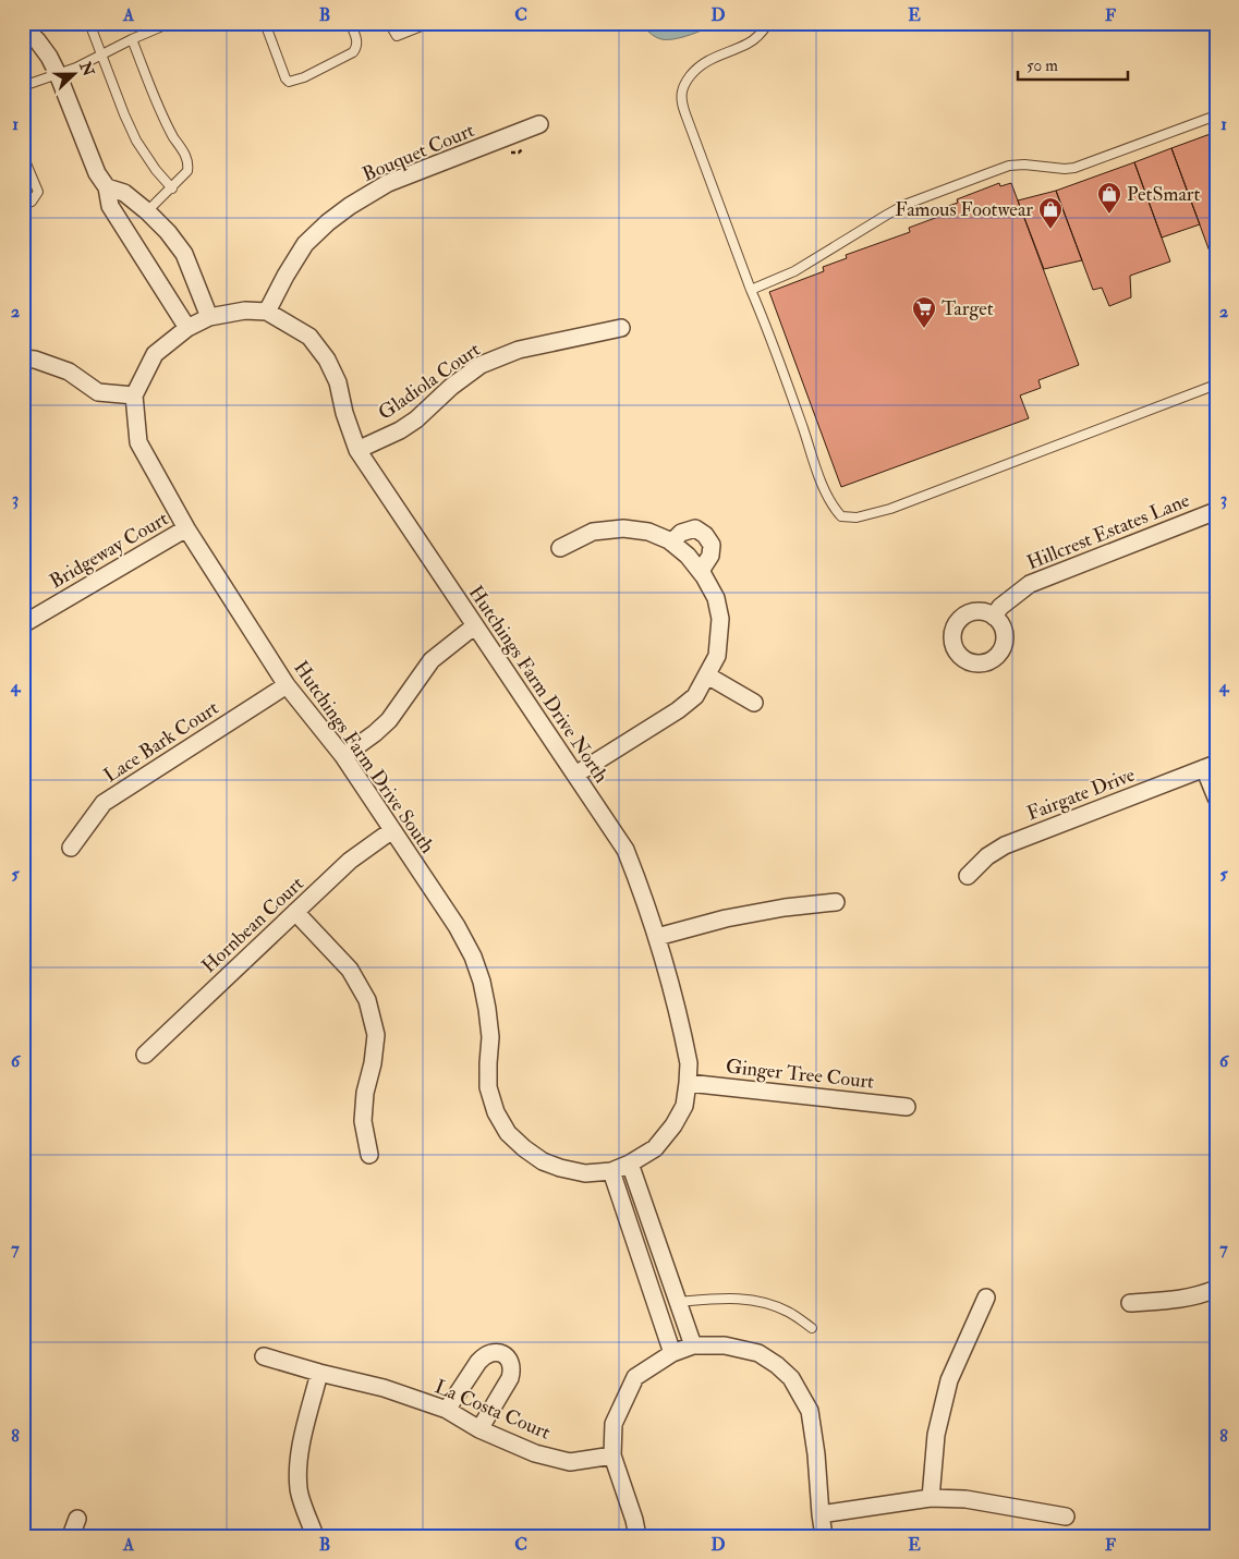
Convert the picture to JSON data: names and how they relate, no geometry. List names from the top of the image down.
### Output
{
  "streets": {
    "street": [
      "Bouquet Court",
      "Gladiola Court",
      "Hillcrest Estates Lane",
      "Bridgeway Court",
      "Hutchings Farm Drive North",
      "Lace Bark Court",
      "Hutchings Farm Drive South",
      "Fairgate Drive",
      "Hornbean Court",
      "Ginger Tree Court",
      "La Costa Court"
    ]
  },
  "crossings": [
    ["Bouquet Court", "Hutchings Farm Drive North"],
    ["Gladiola Court", "Hutchings Farm Drive North"],
    ["Bridgeway Court", "Hutchings Farm Drive South"],
    ["Hutchings Farm Drive North", "Hutchings Farm Drive South"],
    ["Hutchings Farm Drive North", "Ginger Tree Court"],
    ["Lace Bark Court", "Hutchings Farm Drive South"],
    ["Hutchings Farm Drive South", "Hornbean Court"]
  ],
  "places": {
    "shop": ["PetSmart", "Famous Footwear"],
    "supermarket": ["Target"]
  },
  "scale_bar": "50 m",
  "north": "right",
  "grid": {
    "columns": [
      "A",
      "B",
      "C",
      "D",
      "E",
      "F"
    ],
    "rows": [
      "1",
      "2",
      "3",
      "4",
      "5",
      "6",
      "7",
      "8"
    ]
  }
}
